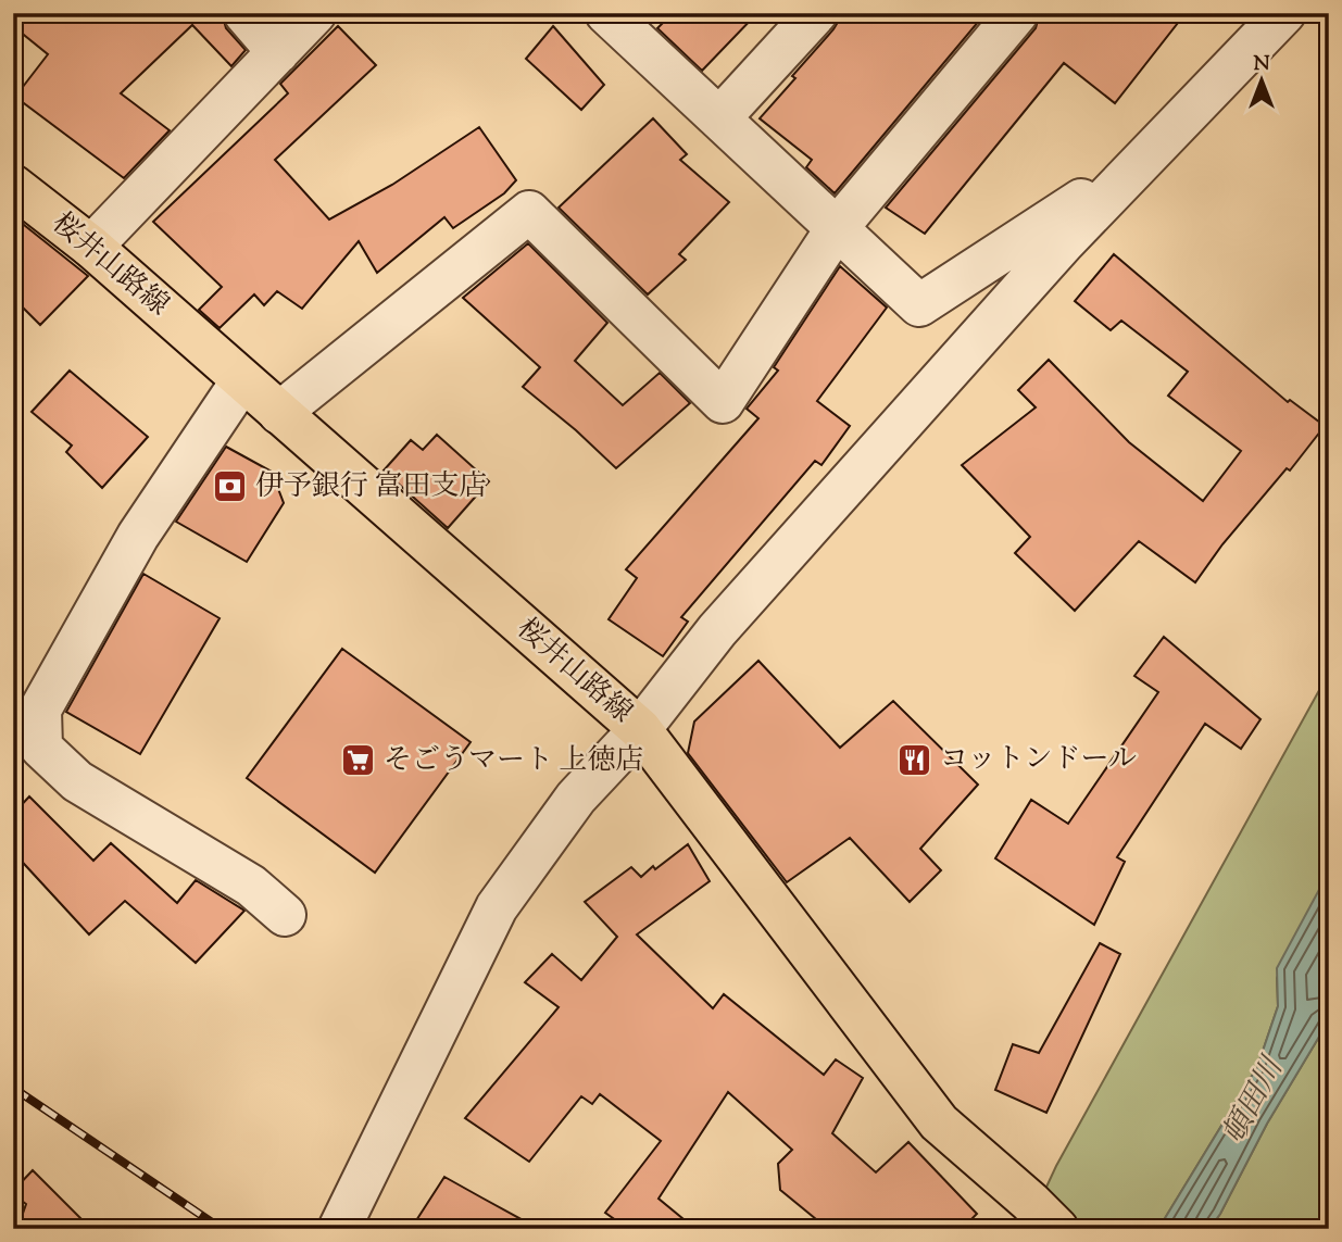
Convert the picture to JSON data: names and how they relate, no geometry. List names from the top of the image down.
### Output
{
  "streets": {
    "main road": ["桜井山路線"]
  },
  "water": ["頓田川"],
  "places": {
    "bank": ["伊予銀行 富田支店"],
    "restaurant": ["コットンドール"],
    "supermarket": ["そごうマート 上徳店"]
  },
  "north": "top"
}
